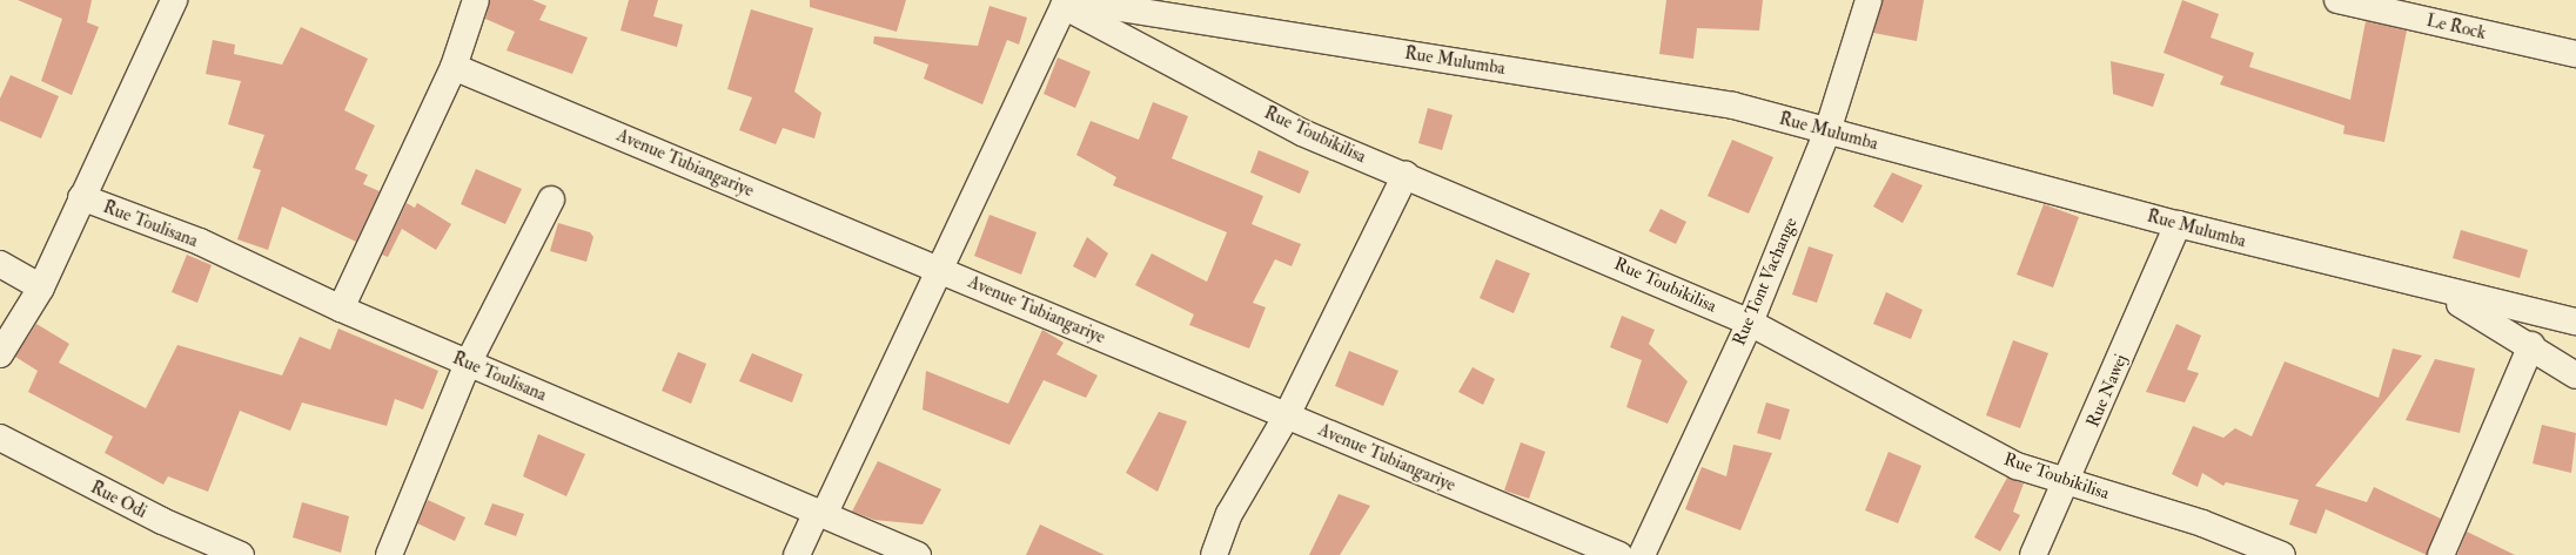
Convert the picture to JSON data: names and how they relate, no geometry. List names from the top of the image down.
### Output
{
  "streets": {
    "street": [
      "Le Rock",
      "Rue Mulumba",
      "Rue Toubikilisa",
      "Avenue Tubiangariye",
      "Rue Toulisana",
      "Rue Tont Vachange",
      "Rue Nawej",
      "Rue Odi"
    ]
  },
  "crossings": [
    ["Rue Mulumba", "Rue Toubikilisa"],
    ["Rue Mulumba", "Rue Tont Vachange"],
    ["Rue Mulumba", "Rue Nawej"],
    ["Rue Toubikilisa", "Rue Tont Vachange"],
    ["Rue Toubikilisa", "Rue Nawej"]
  ]
}
